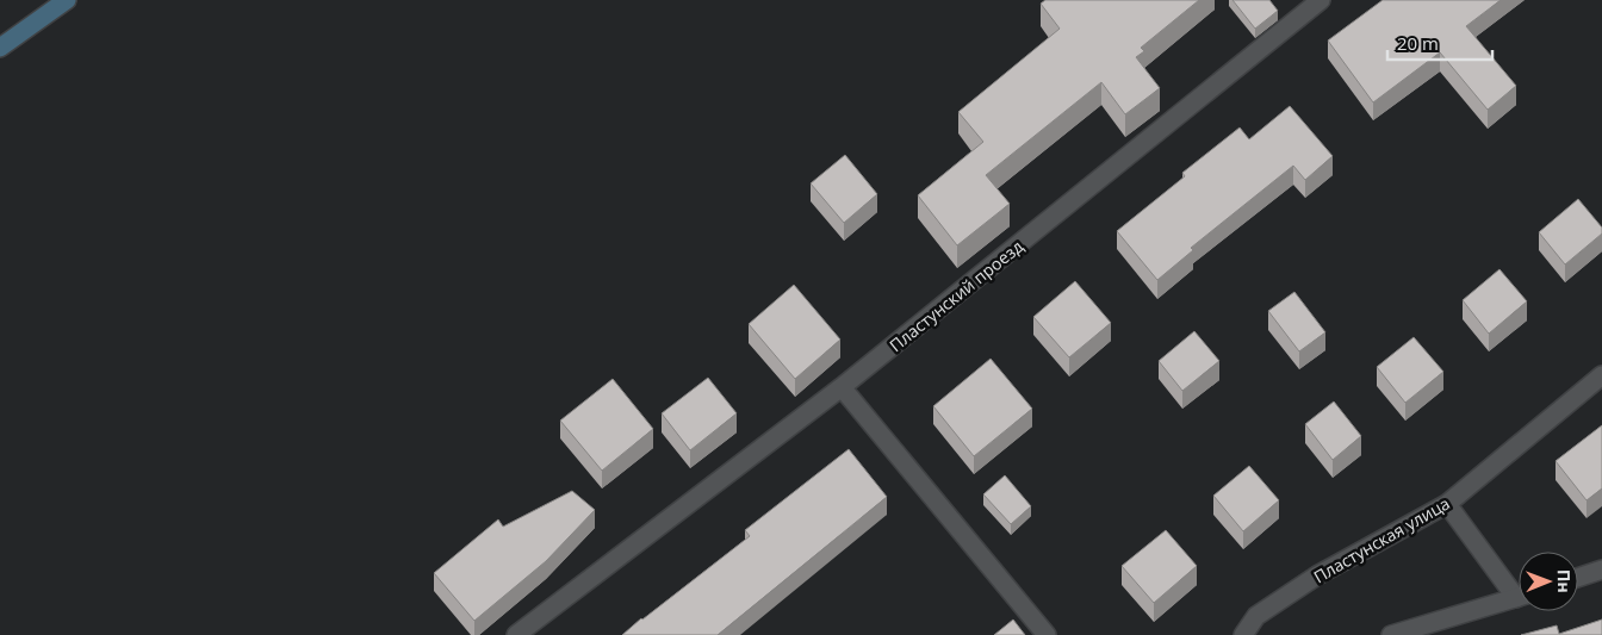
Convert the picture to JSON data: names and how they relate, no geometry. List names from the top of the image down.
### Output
{
  "streets": {
    "street": ["Пластунский проезд", "Пластунская улица"]
  },
  "scale_bar": "20 m",
  "north": "right"
}
